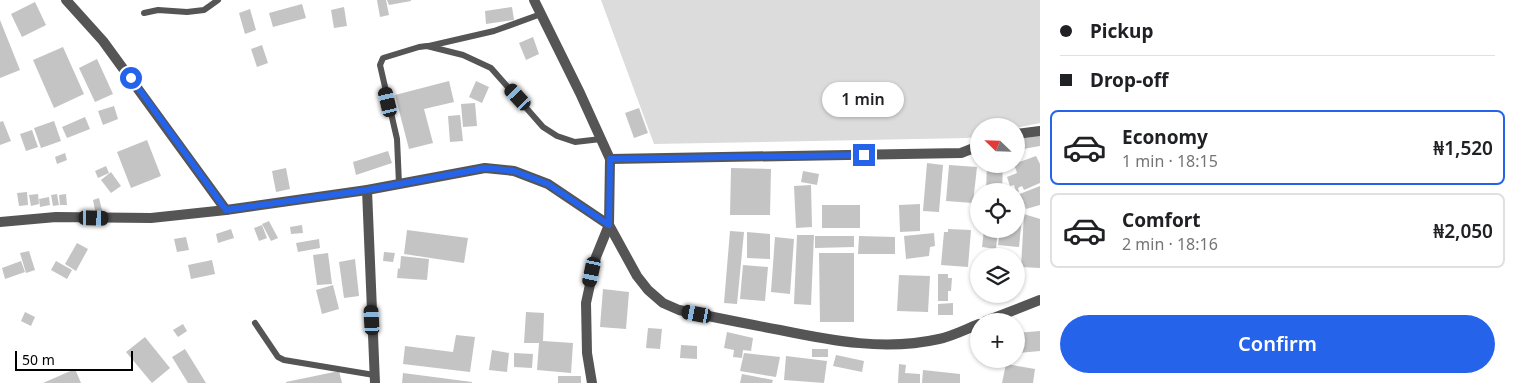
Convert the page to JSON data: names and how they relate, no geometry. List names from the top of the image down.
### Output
{
  "scale_bar": "50 m",
  "north": "top left",
  "page": {
    "banner": ["Pickup", "Drop-off"],
    "bubble": "1 min",
    "list": [
      {
        "name": "Economy",
        "note": "1 min · 18:15",
        "value": "₦1,520"
      },
      {
        "name": "Comfort",
        "note": "2 min · 18:16",
        "value": "₦2,050"
      }
    ],
    "map_buttons": "+",
    "buttons": "Confirm",
    "scale": "50 m"
  }
}
